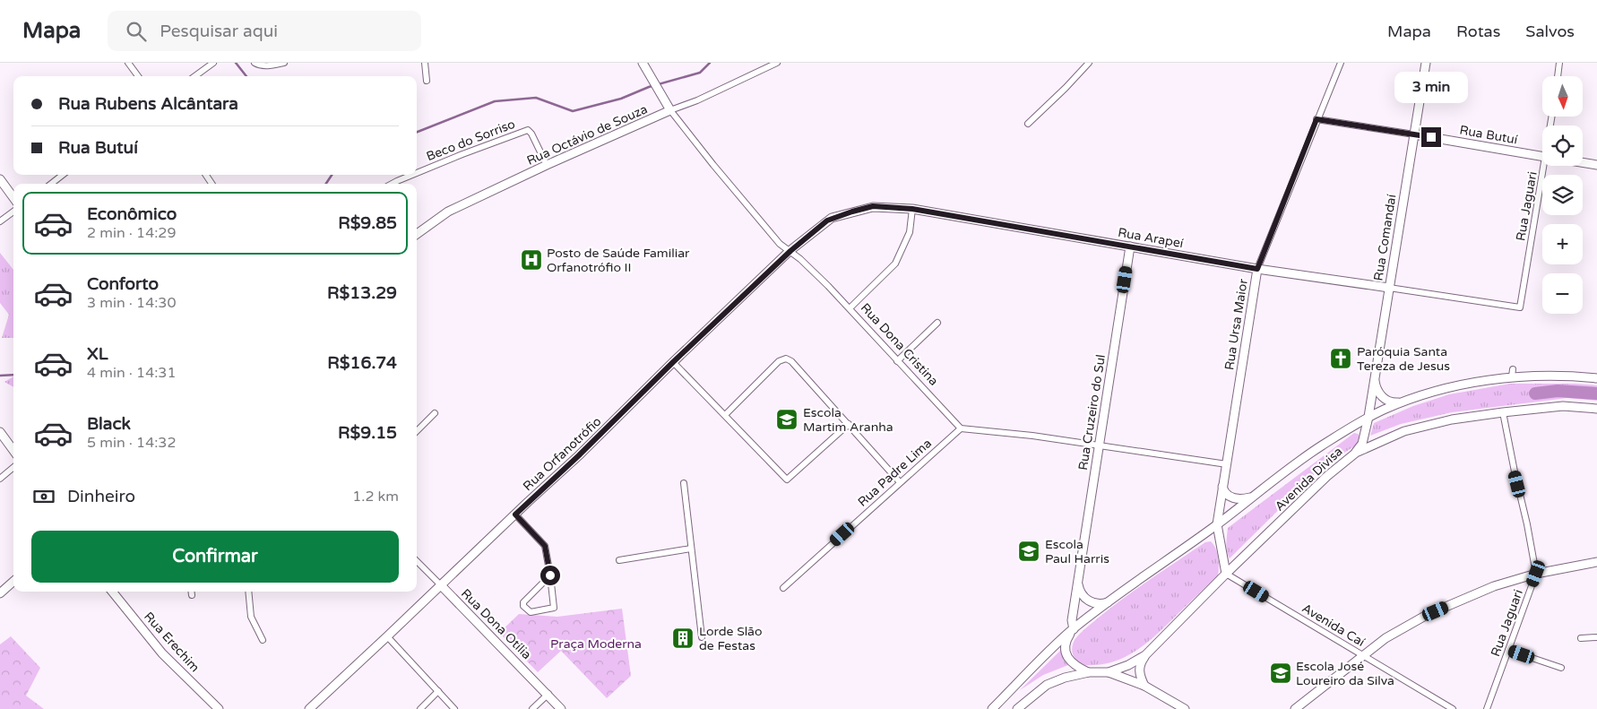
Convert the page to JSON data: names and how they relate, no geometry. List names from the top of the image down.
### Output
{
  "streets": {
    "street": [
      "Rua Octávio de Souza",
      "Rua Butuí",
      "Beco do Sorriso",
      "Rua Jaguari",
      "Rua Arapeí",
      "Rua Comandaí",
      "Rua Ursa Maior",
      "Rua Dona Cristina",
      "Rua Cruzeiro do Sul",
      "Rua Orfanotrófio",
      "Rua Padre Lima",
      "Avenida Divisa",
      "Rua Dona Otília",
      "Avenida Caí",
      "Rua Erechim"
    ]
  },
  "crossings": [
    ["Rua Octávio de Souza", "Beco do Sorriso"],
    ["Rua Octávio de Souza", "Rua Dona Cristina"],
    ["Rua Butuí", "Rua Comandaí"],
    ["Rua Butuí", "Rua Ursa Maior"],
    ["Rua Jaguari", "Rua Arapeí"],
    ["Rua Arapeí", "Rua Comandaí"],
    ["Rua Arapeí", "Rua Ursa Maior"],
    ["Rua Arapeí", "Rua Dona Cristina"],
    ["Rua Arapeí", "Rua Cruzeiro do Sul"],
    ["Rua Arapeí", "Rua Orfanotrófio"],
    ["Rua Comandaí", "Avenida Divisa"],
    ["Rua Ursa Maior", "Avenida Divisa"],
    ["Rua Ursa Maior", "Avenida Caí"],
    ["Rua Dona Cristina", "Rua Orfanotrófio"],
    ["Rua Dona Cristina", "Rua Padre Lima"],
    ["Rua Cruzeiro do Sul", "Avenida Divisa"],
    ["Rua Orfanotrófio", "Rua Dona Otília"],
    ["Avenida Divisa", "Avenida Caí"]
  ],
  "parks": ["Praça Moderna"],
  "places": {
    "hospital": ["Posto de Saúde Familiar Orfanotrófio II"],
    "church": ["Paróquia Santa Tereza de Jesus"],
    "school or university": ["Escola Martim Aranha", "Escola Paul Harris", "Escola José Loureiro da Silva"],
    "building": ["Lorde Slão de Festas"]
  },
  "north": "bottom",
  "page": {
    "header": "Mapa",
    "search": "Pesquisar aqui",
    "nav": ["Mapa", "Rotas", "Salvos"],
    "bubble": "3 min",
    "map_buttons": ["+", "−"],
    "banner": ["Rua Rubens Alcântara", "Rua Butuí"],
    "list": [
      {
        "name": "Econômico",
        "note": "2 min · 14:29",
        "value": "R$9.85"
      },
      {
        "name": "Conforto",
        "note": "3 min · 14:30",
        "value": "R$13.29"
      },
      {
        "name": "XL",
        "note": "4 min · 14:31",
        "value": "R$16.74"
      },
      {
        "name": "Black",
        "note": "5 min · 14:32",
        "value": "R$9.15"
      }
    ],
    "pay": ["Dinheiro", "1.2 km"],
    "buttons": "Confirmar"
  }
}
